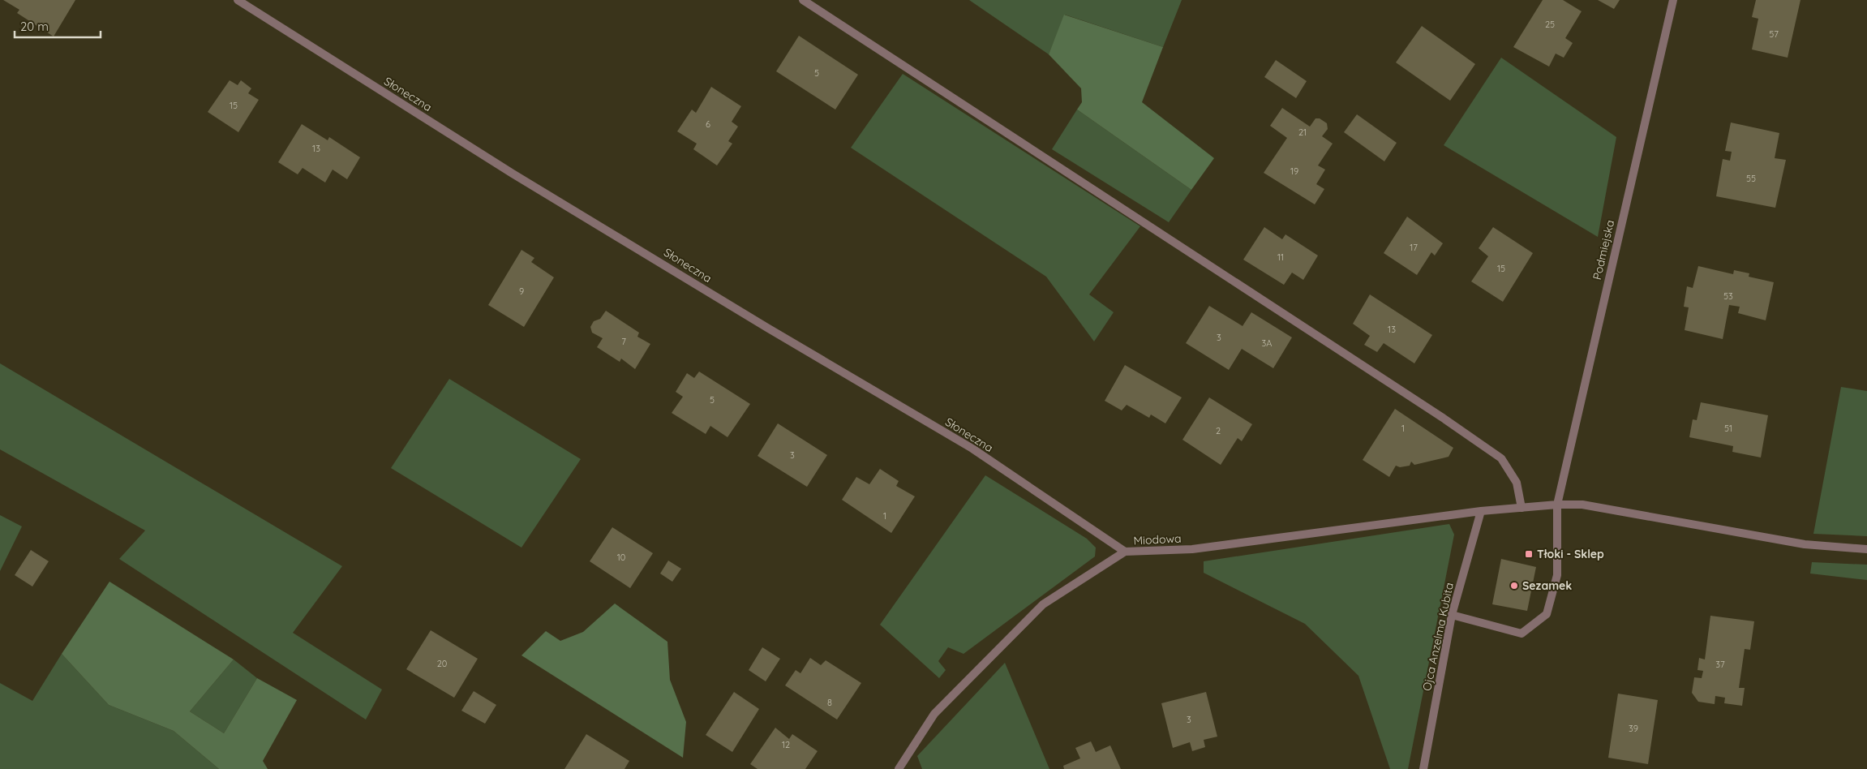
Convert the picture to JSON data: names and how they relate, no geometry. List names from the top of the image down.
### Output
{
  "streets": {
    "street": [
      "Słoneczna",
      "Podmiejska",
      "Miodowa",
      "Ojca Anzelma Kubita"
    ]
  },
  "crossings": [
    ["Słoneczna", "Miodowa"],
    ["Podmiejska", "Miodowa"],
    ["Podmiejska", "Ojca Anzelma Kubita"],
    ["Miodowa", "Ojca Anzelma Kubita"]
  ],
  "places": {
    "transit": ["Tłoki - Sklep"],
    "other": ["Sezamek"]
  },
  "house_numbers": [
    "25",
    "57",
    "5",
    "15",
    "6",
    "21",
    "13",
    "19",
    "55",
    "17",
    "11",
    "15",
    "9",
    "53",
    "13",
    "3",
    "7",
    "3A",
    "5",
    "1",
    "51",
    "2",
    "3",
    "1",
    "10",
    "20",
    "37",
    "8",
    "3",
    "39",
    "12"
  ],
  "scale_bar": "20 m"
}
